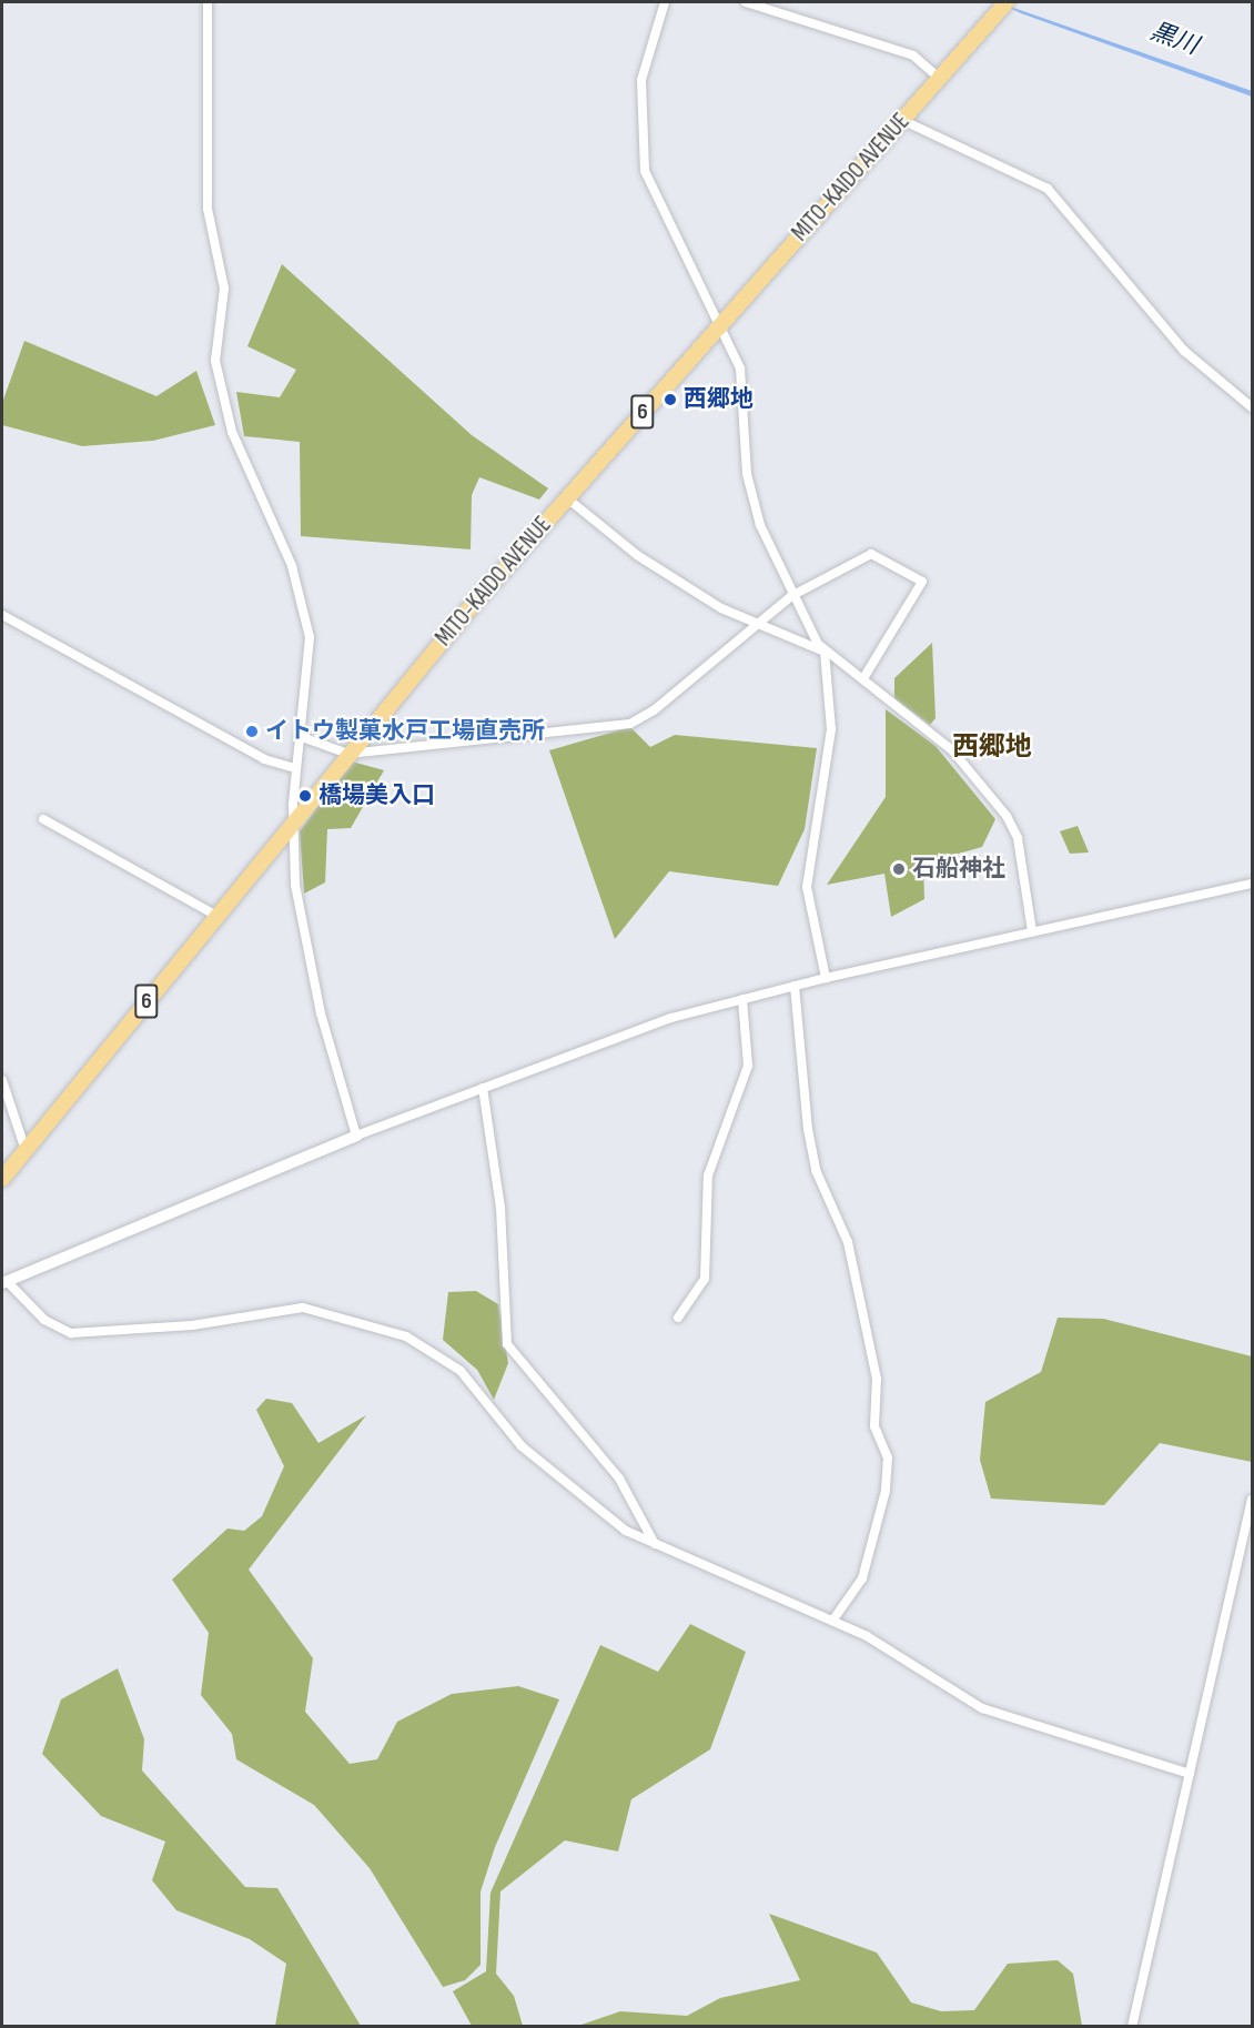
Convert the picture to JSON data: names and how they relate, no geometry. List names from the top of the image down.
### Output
{
  "streets": {
    "highway": ["MITO-KAIDO AVENUE", "6"]
  },
  "districts": ["西郷地"],
  "water": ["黒川"],
  "places": [
    "西郷地",
    "イトウ製菓水戸工場直売所",
    "橋場美入口",
    "石船神社"
  ]
}
